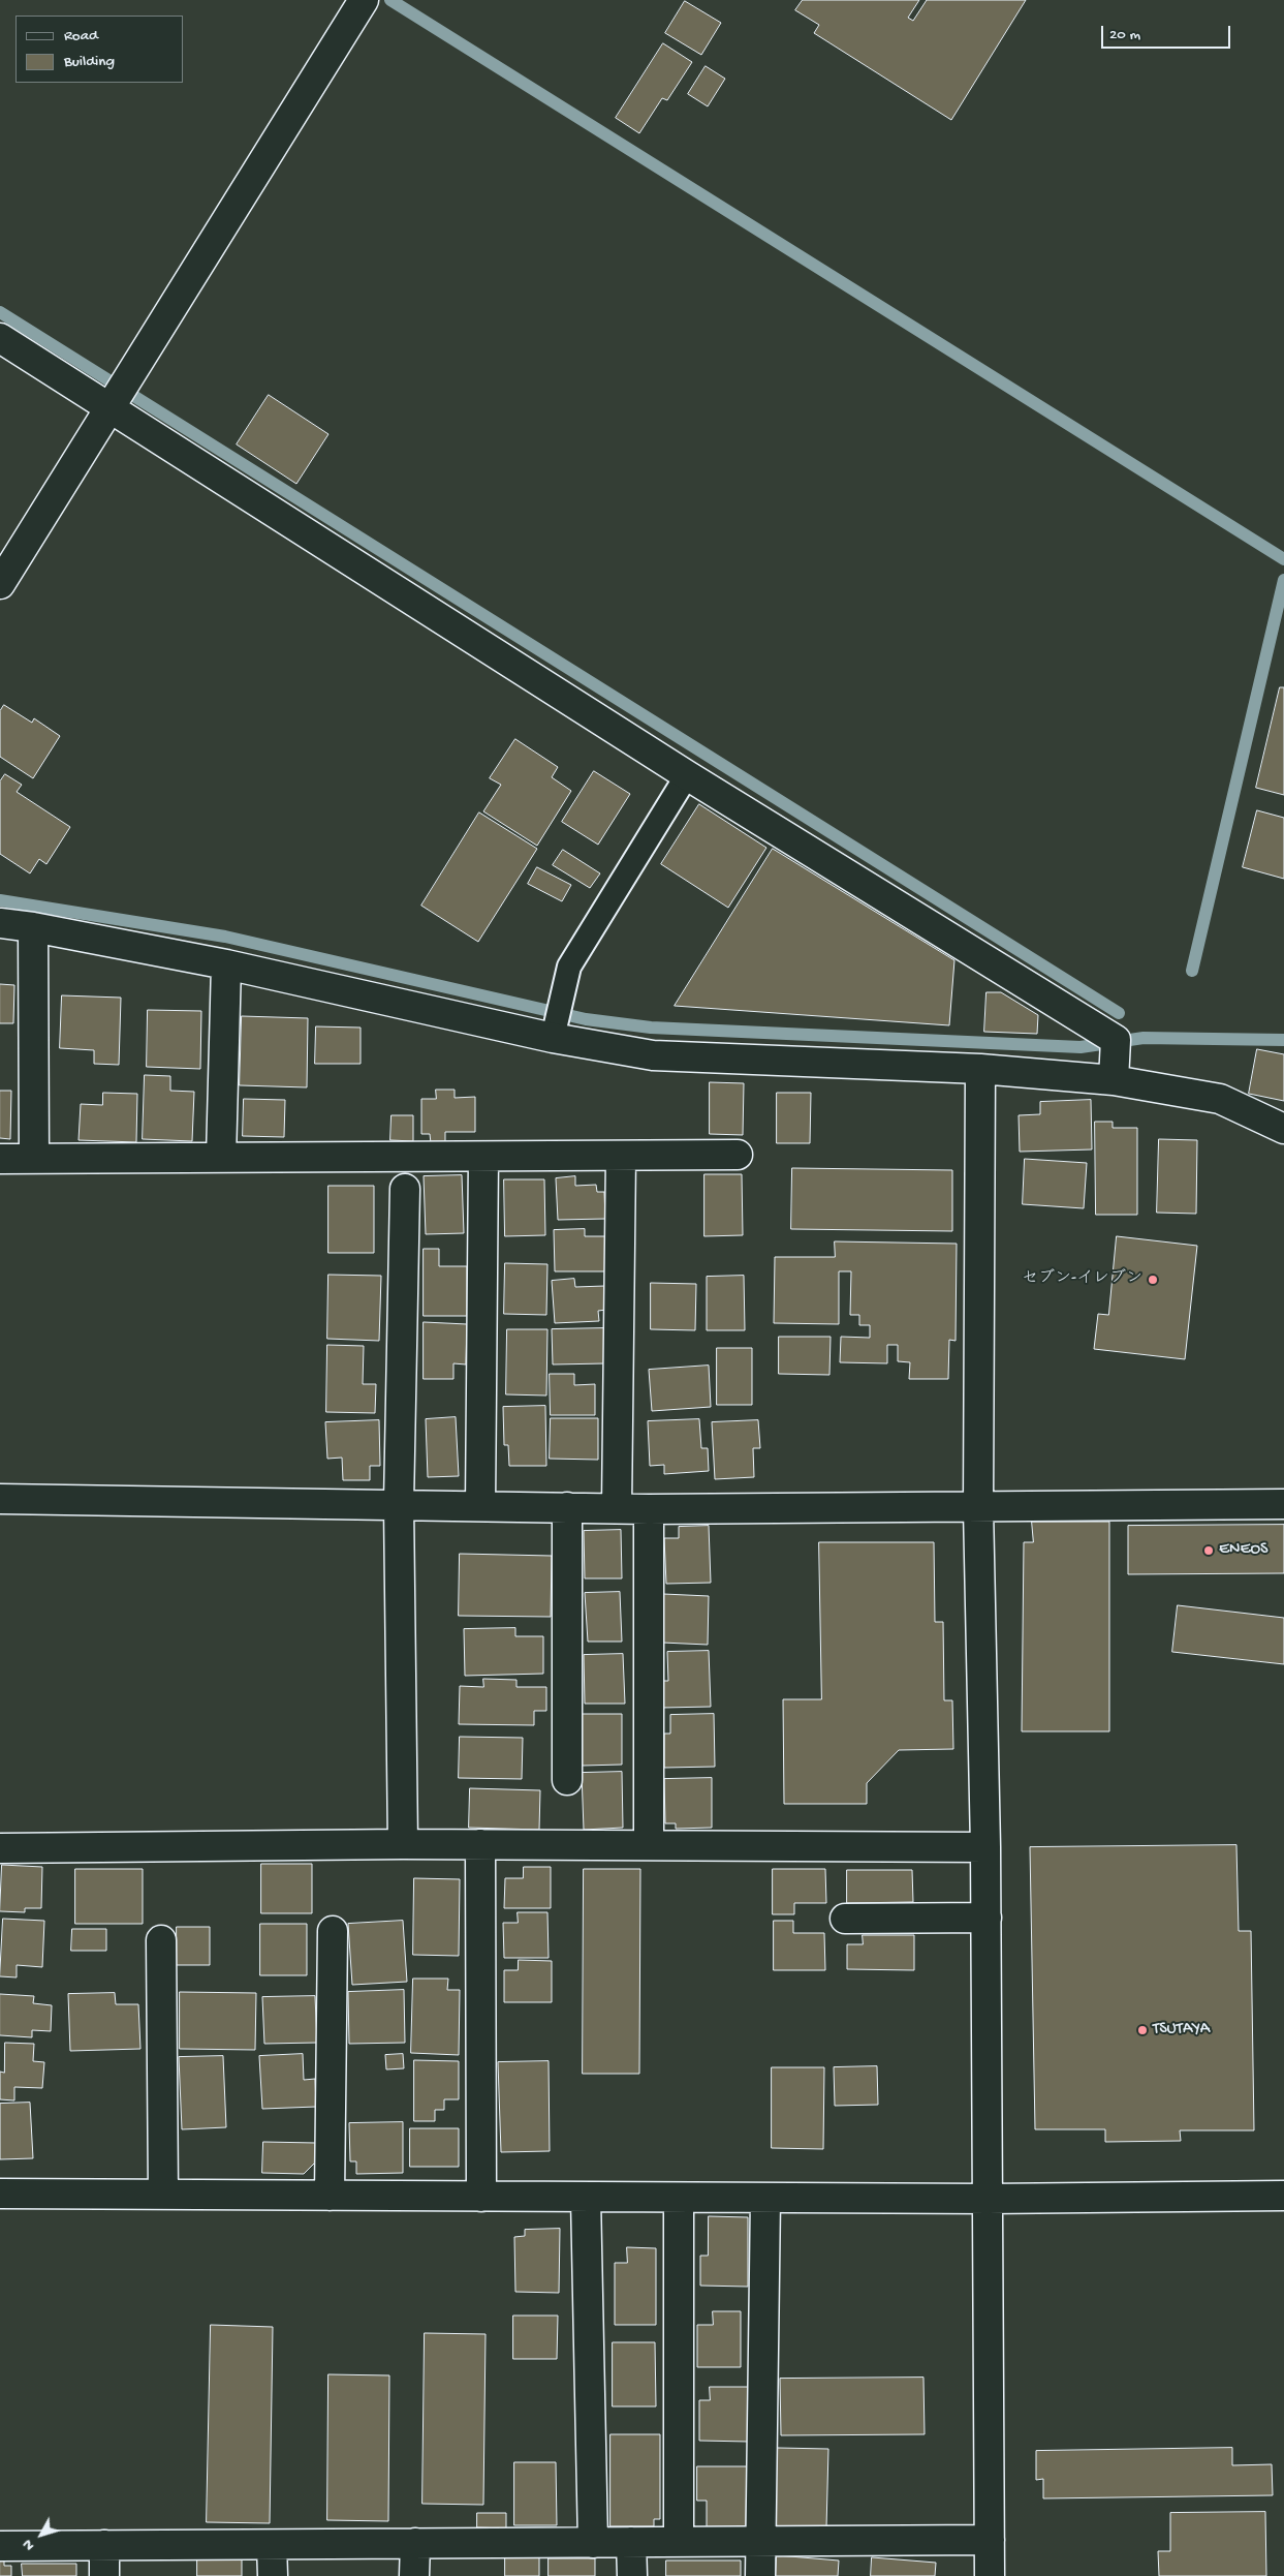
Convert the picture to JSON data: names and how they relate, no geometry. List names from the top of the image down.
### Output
{
  "places": ["セブン-イレブン", "ENEOS", "TSUTAYA"],
  "legend": ["Road", "Building"],
  "scale_bar": "20 m",
  "north": "bottom left"
}
